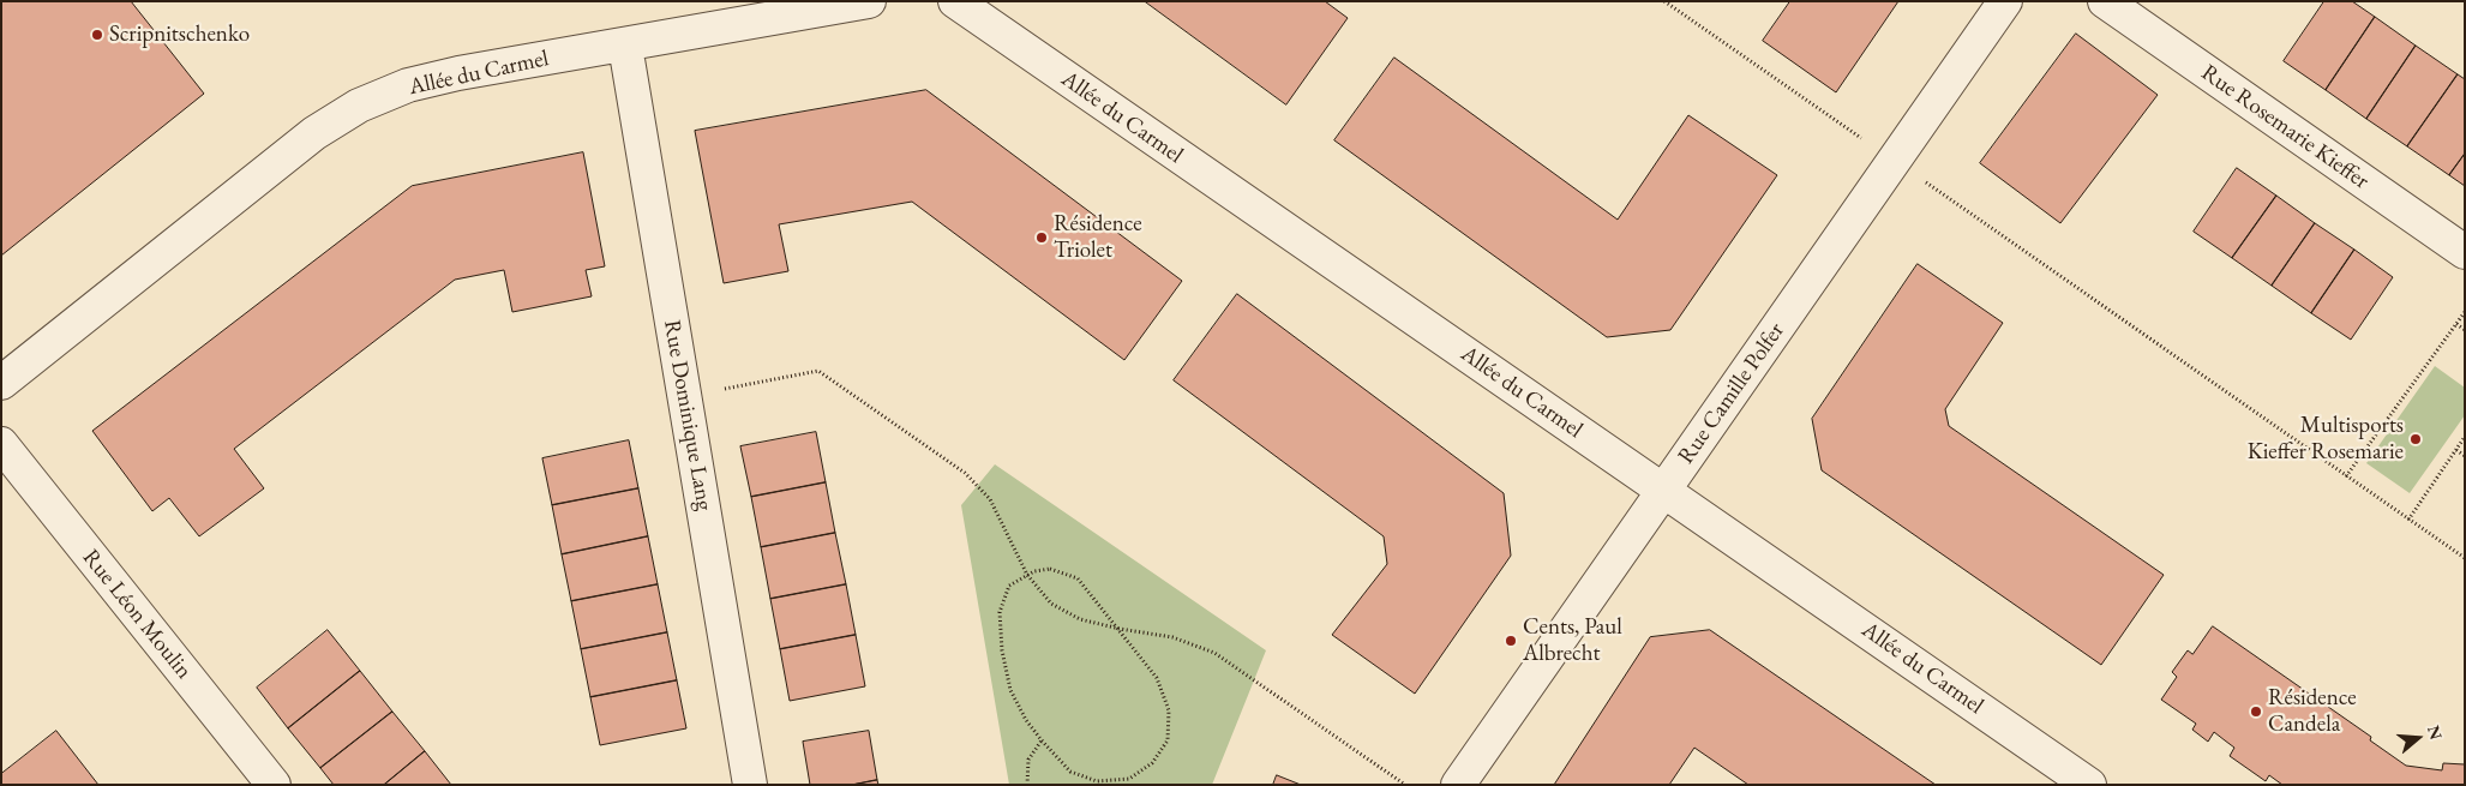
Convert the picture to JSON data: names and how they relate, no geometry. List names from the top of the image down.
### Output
{
  "streets": {
    "street": [
      "Allée du Carmel",
      "Rue Rosemarie Kieffer",
      "Rue Camille Polfer",
      "Rue Dominique Lang",
      "Rue Léon Moulin"
    ]
  },
  "crossings": [
    ["Allée du Carmel", "Rue Camille Polfer"],
    ["Allée du Carmel", "Rue Dominique Lang"]
  ],
  "places": [
    "Scripnitschenko",
    "Résidence Triolet",
    "Multisports Kieffer Rosemarie",
    "Cents, Paul Albrecht",
    "Résidence Candela"
  ],
  "north": "right"
}
